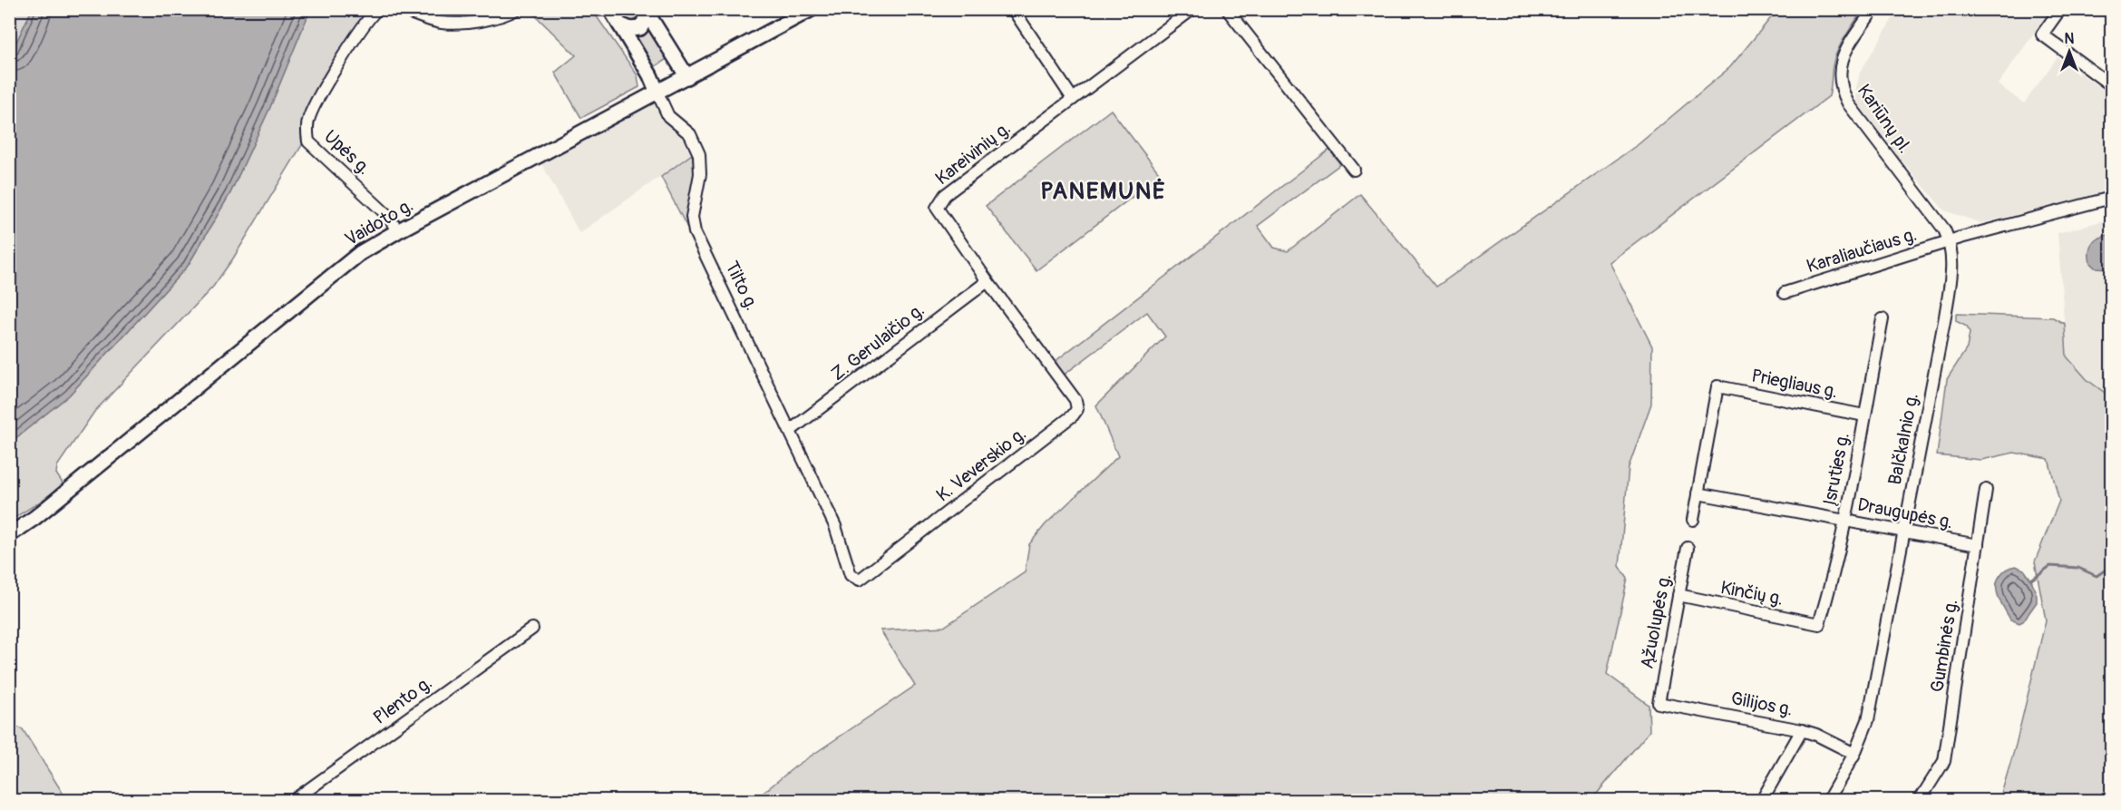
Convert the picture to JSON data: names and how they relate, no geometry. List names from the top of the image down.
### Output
{
  "streets": {
    "main road": ["Vaidoto g.", "Tilto g."],
    "street": [
      "Kariūnų pl.",
      "Upės g.",
      "Kareivinių g.",
      "Karaliaučiaus g.",
      "Z. Gerulaičio g.",
      "Priegliaus g.",
      "Balčkalnio g.",
      "K. Veverskio g.",
      "Įsruties g.",
      "Draugupės g.",
      "Kinčių g.",
      "Ąžuolupės g.",
      "Gumbinės g.",
      "Plento g.",
      "Gilijos g."
    ]
  },
  "crossings": [
    ["Kariūnų pl.", "Karaliaučiaus g."],
    ["Kariūnų pl.", "Balčkalnio g."],
    ["Upės g.", "Vaidoto g."],
    ["Kareivinių g.", "Z. Gerulaičio g."],
    ["Kareivinių g.", "K. Veverskio g."],
    ["Vaidoto g.", "Tilto g."],
    ["Karaliaučiaus g.", "Balčkalnio g."],
    ["Tilto g.", "Z. Gerulaičio g."],
    ["Tilto g.", "K. Veverskio g."],
    ["Priegliaus g.", "Įsruties g."],
    ["Priegliaus g.", "Draugupės g."],
    ["Balčkalnio g.", "Draugupės g."],
    ["Balčkalnio g.", "Gilijos g."],
    ["Įsruties g.", "Draugupės g."],
    ["Įsruties g.", "Kinčių g."],
    ["Draugupės g.", "Gumbinės g."],
    ["Kinčių g.", "Ąžuolupės g."],
    ["Ąžuolupės g.", "Gilijos g."]
  ],
  "districts": ["PANEMUNĖ"],
  "north": "top"
}
